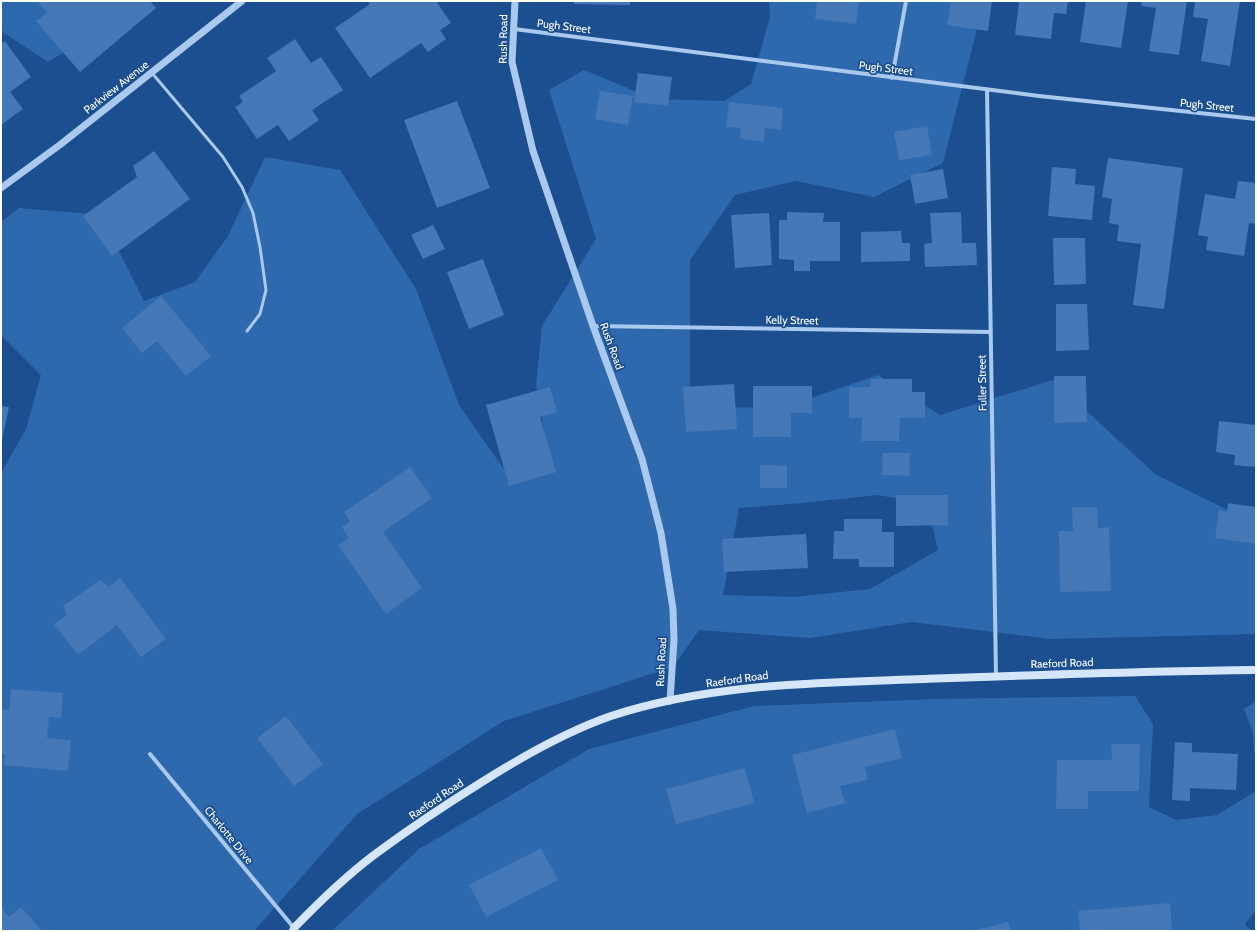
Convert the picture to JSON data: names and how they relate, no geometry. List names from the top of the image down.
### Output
{
  "streets": {
    "main road": ["Raeford Road"],
    "street": [
      "Pugh Street",
      "Rush Road",
      "Parkview Avenue",
      "Kelly Street",
      "Fuller Street",
      "Charlotte Drive"
    ]
  },
  "crossings": [
    ["Pugh Street", "Rush Road"],
    ["Pugh Street", "Fuller Street"],
    ["Rush Road", "Kelly Street"],
    ["Rush Road", "Raeford Road"],
    ["Kelly Street", "Fuller Street"],
    ["Fuller Street", "Raeford Road"],
    ["Raeford Road", "Charlotte Drive"]
  ]
}
